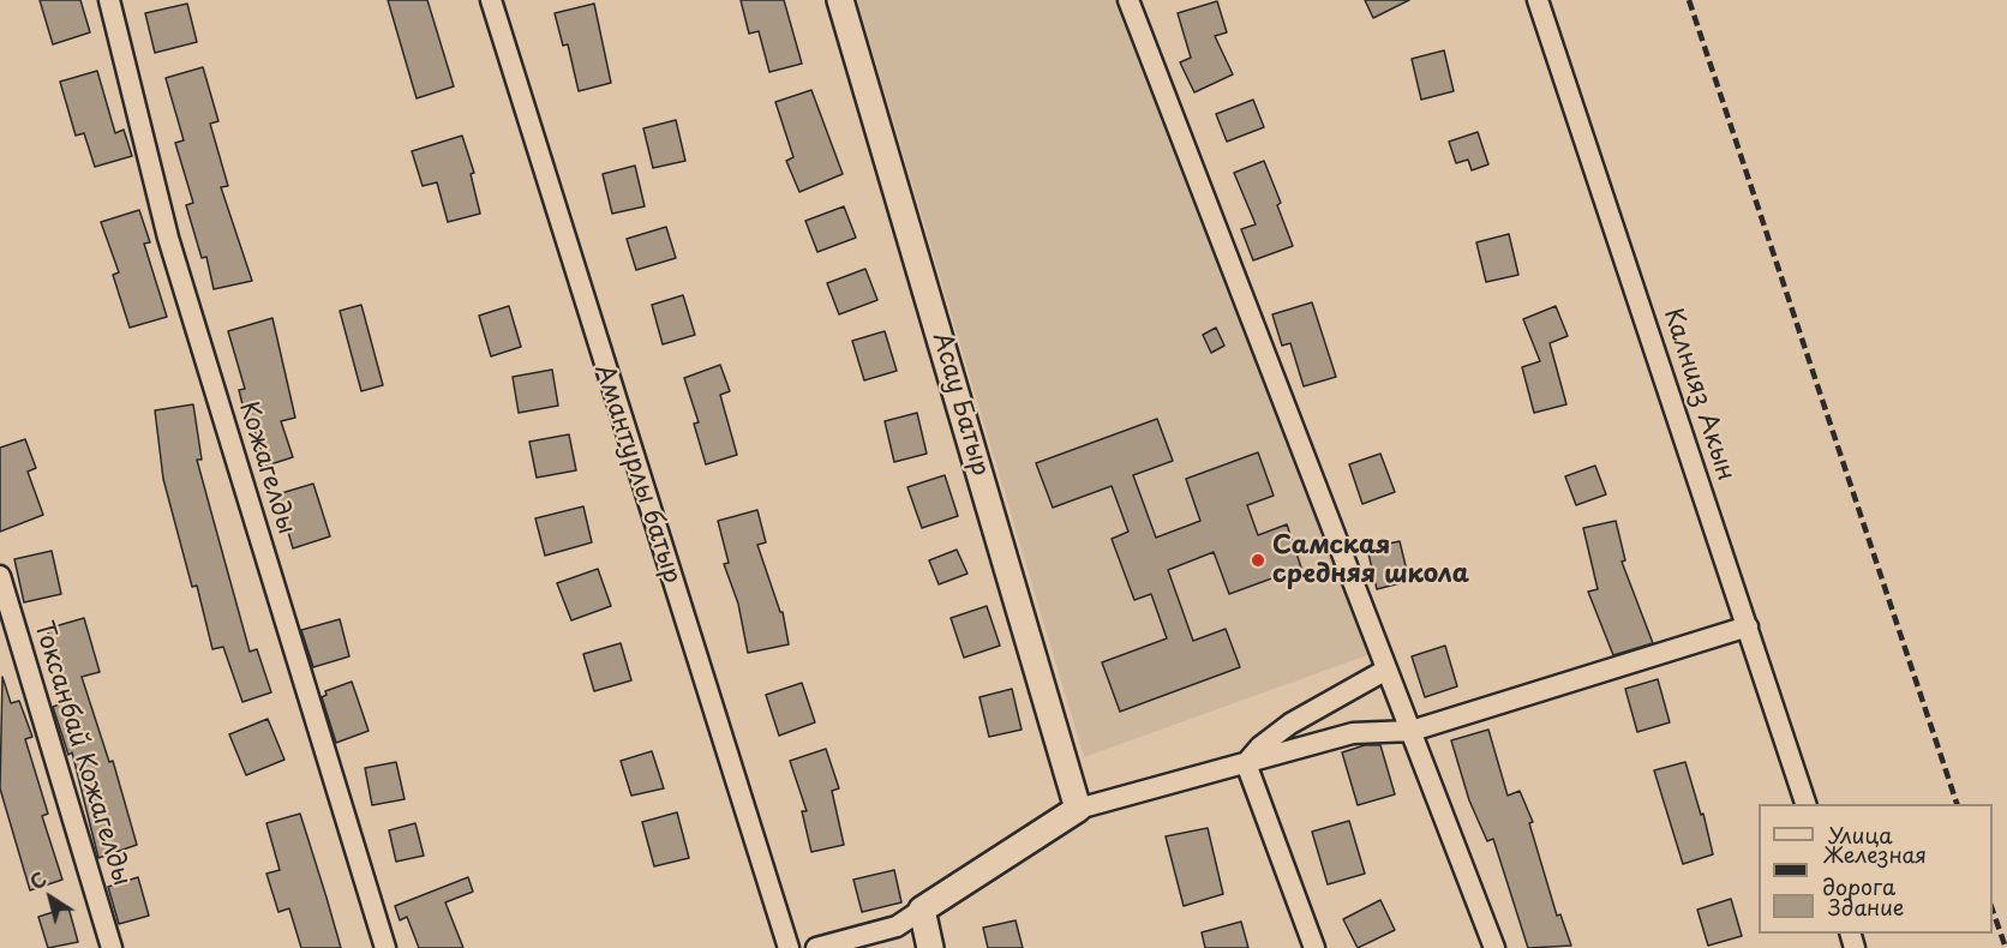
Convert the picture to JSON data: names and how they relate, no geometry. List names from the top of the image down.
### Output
{
  "streets": {
    "street": [
      "Калнияз Акын",
      "Асау Батыр",
      "Кожагелды",
      "Амантурлы батыр",
      "Токсанбай Кожагелды"
    ]
  },
  "places": ["Самская средняя школа"],
  "legend": ["Улица", "Железная дорога", "Здание"],
  "north": "top left"
}
